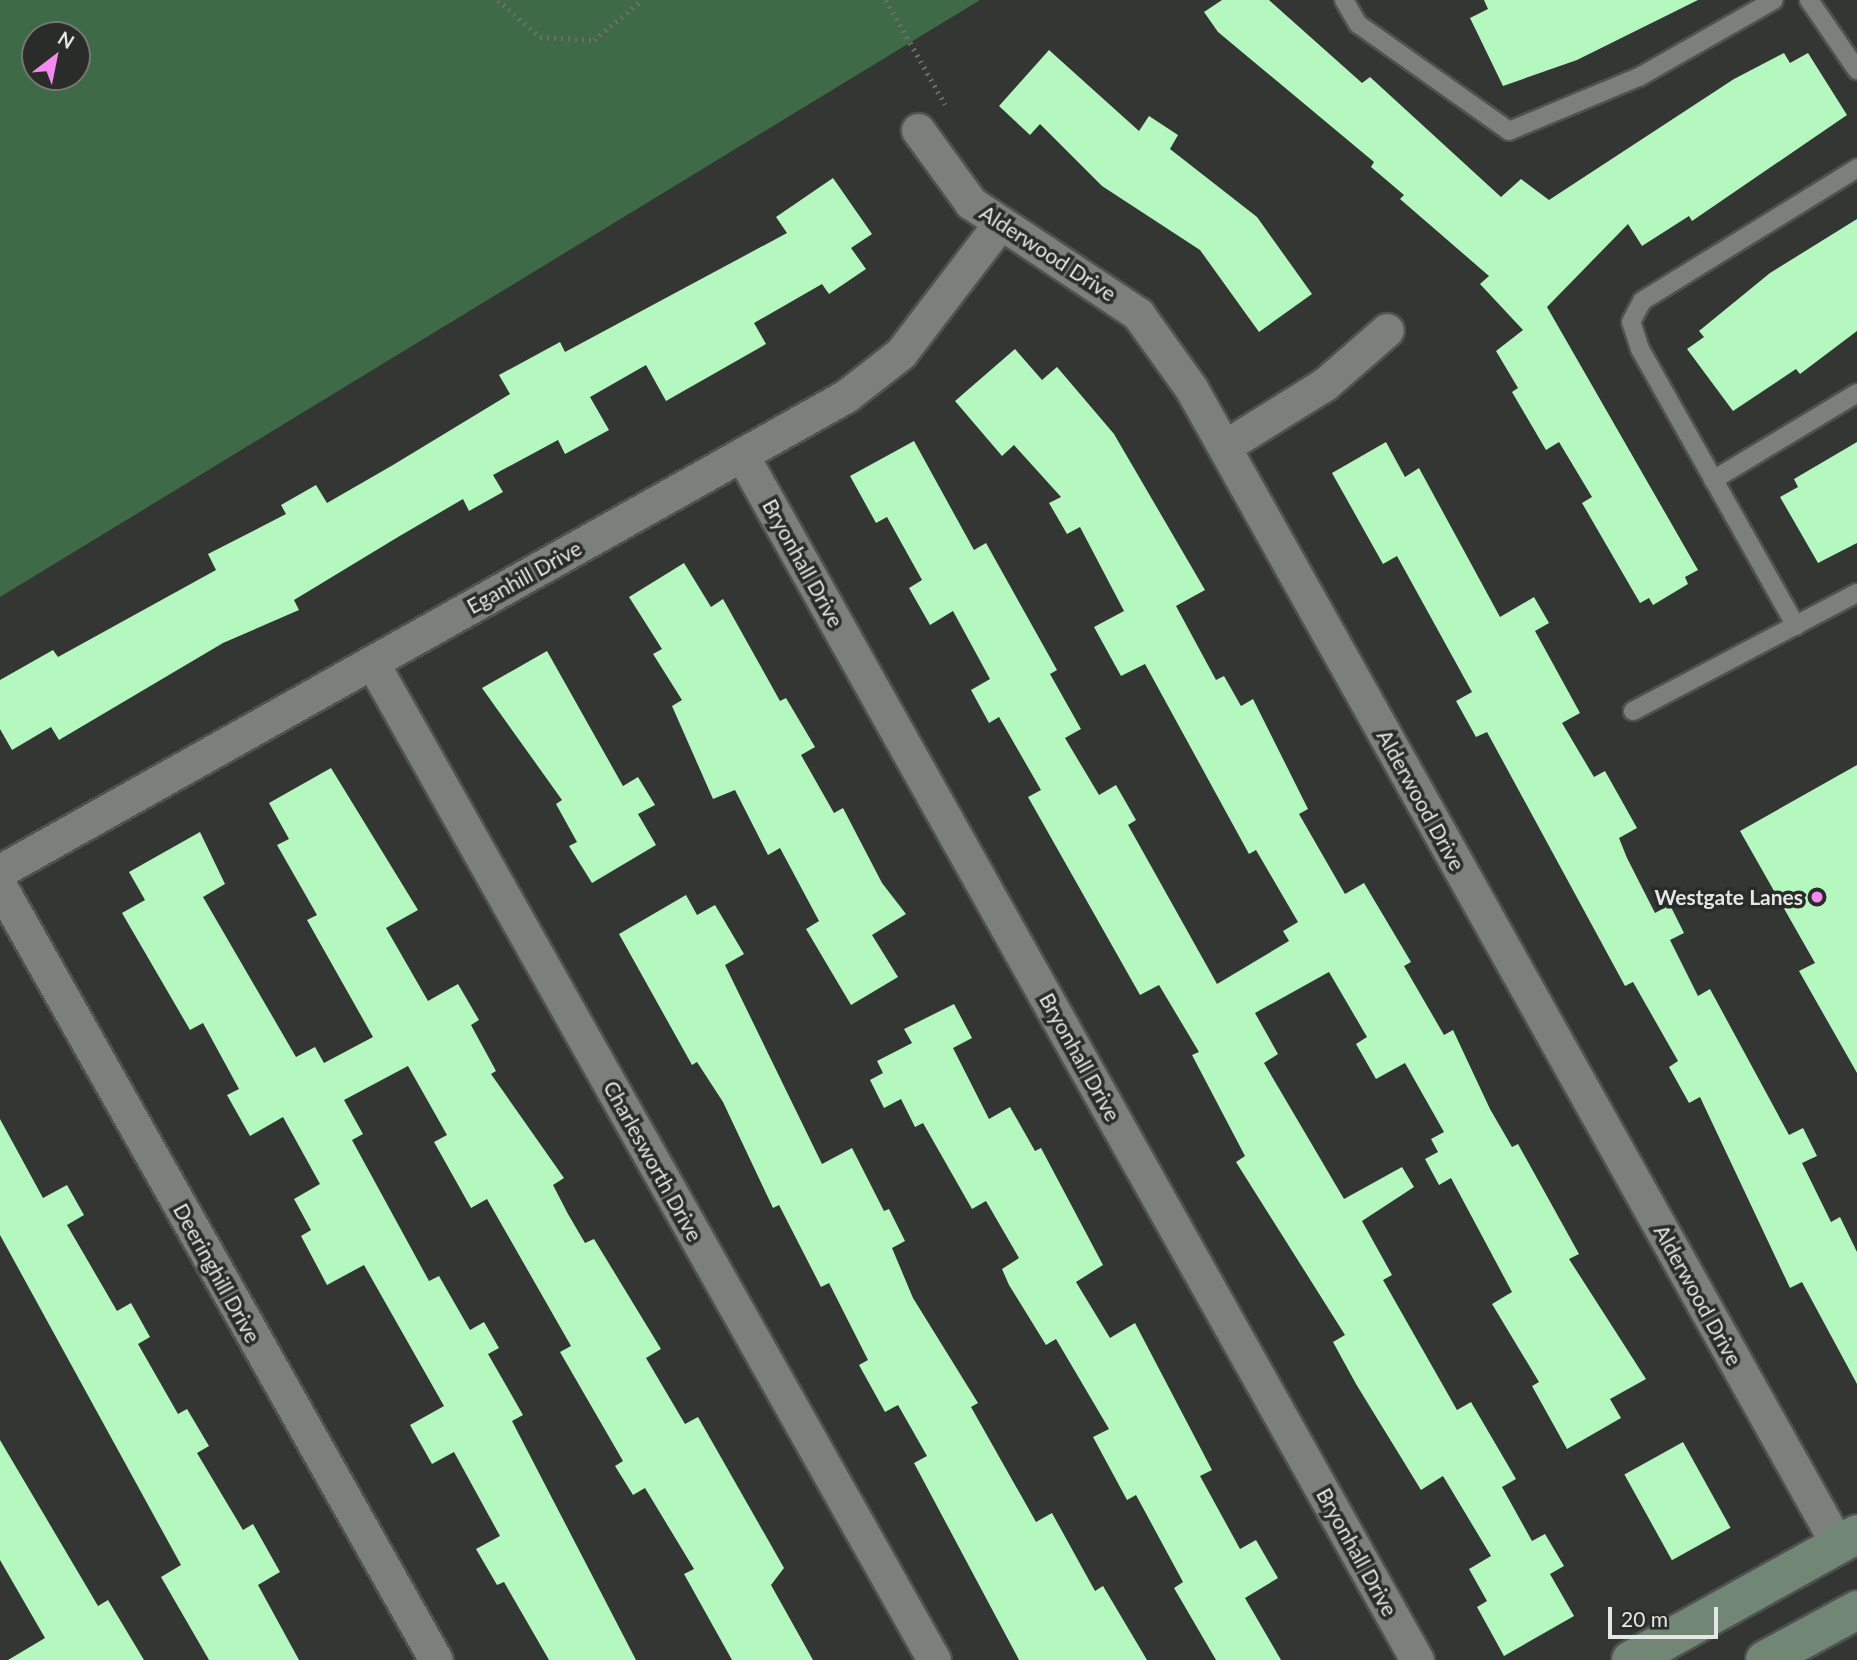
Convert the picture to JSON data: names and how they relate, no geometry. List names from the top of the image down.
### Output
{
  "streets": {
    "street": [
      "Alderwood Drive",
      "Bryonhall Drive",
      "Eganhill Drive",
      "Charlesworth Drive",
      "Deeringhill Drive"
    ]
  },
  "crossings": [
    ["Alderwood Drive", "Eganhill Drive"],
    ["Bryonhall Drive", "Eganhill Drive"],
    ["Eganhill Drive", "Charlesworth Drive"]
  ],
  "places": ["Westgate Lanes"],
  "scale_bar": "20 m",
  "north": "top right"
}
